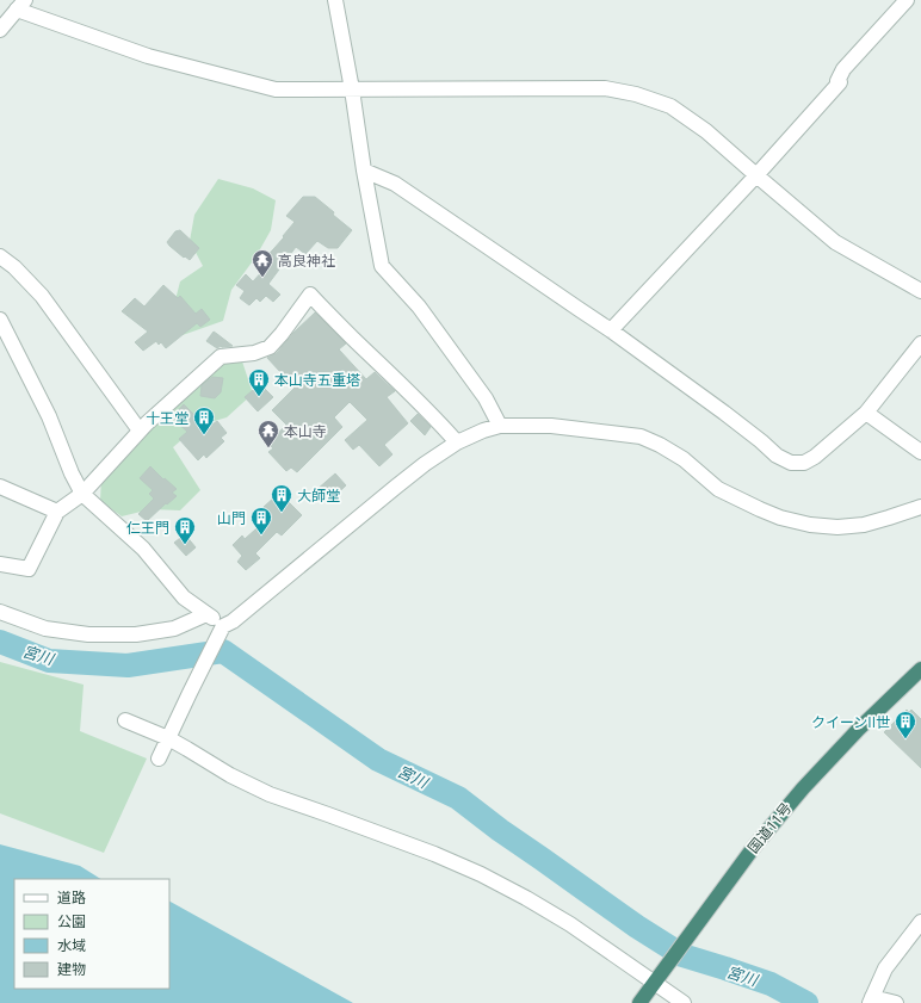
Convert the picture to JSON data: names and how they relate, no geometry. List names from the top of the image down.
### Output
{
  "streets": {
    "highway": ["国道11号"]
  },
  "water": ["宮川"],
  "places": {
    "temple": ["高良神社", "本山寺"],
    "building": [
      "本山寺五重塔",
      "十王堂",
      "大師堂",
      "山門",
      "仁王門",
      "クイーンII世"
    ]
  },
  "legend": [
    "道路",
    "公園",
    "水域",
    "建物"
  ]
}
